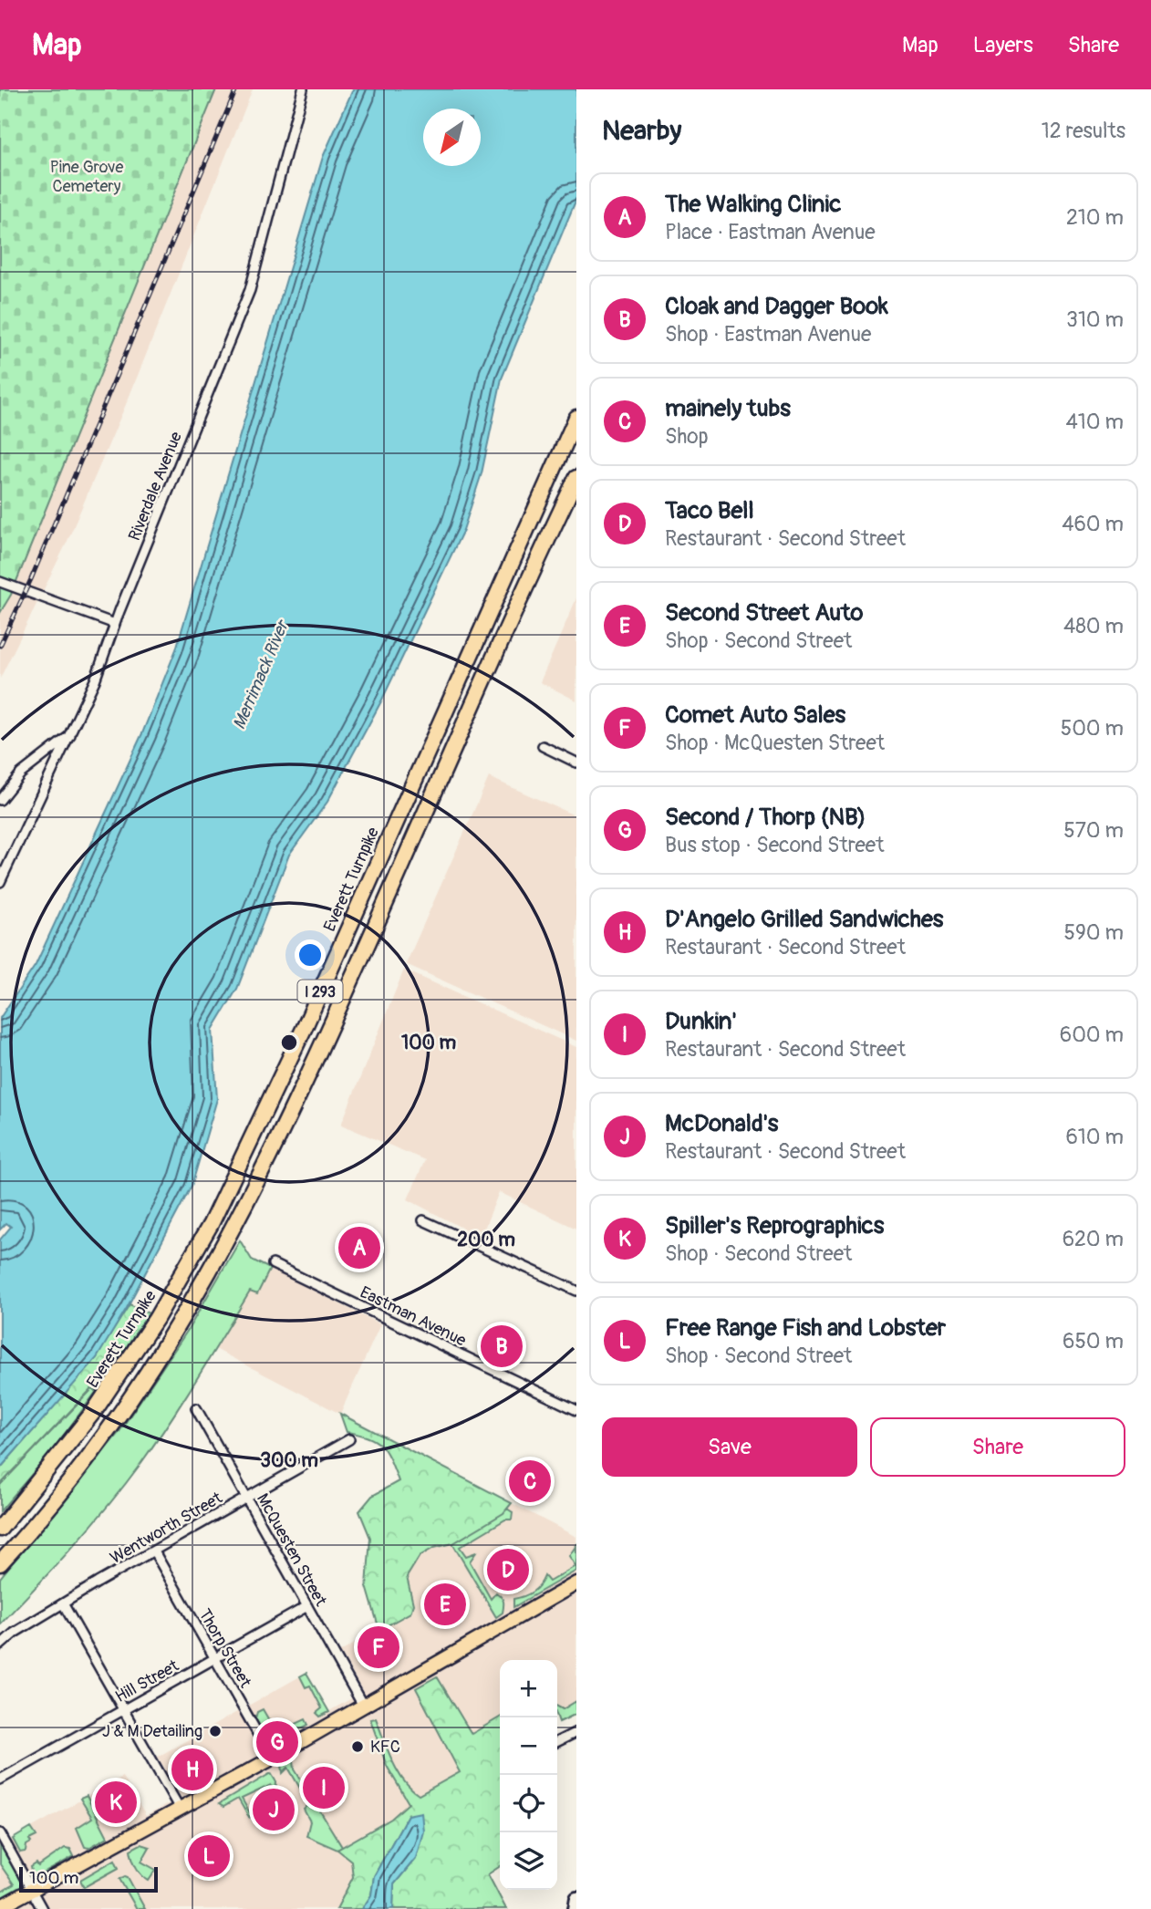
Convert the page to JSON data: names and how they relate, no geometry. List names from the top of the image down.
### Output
{
  "streets": {
    "highway": ["Everett Turnpike", "I 293"],
    "street": [
      "Riverdale Avenue",
      "Eastman Avenue",
      "Wentworth Street",
      "McQuesten Street",
      "Thorp Street",
      "Hill Street"
    ]
  },
  "crossings": [
    ["Wentworth Street", "McQuesten Street"],
    ["Wentworth Street", "Thorp Street"],
    ["McQuesten Street", "Hill Street"],
    ["Thorp Street", "Hill Street"]
  ],
  "water": ["Merrimack River"],
  "parks": ["Pine Grove Cemetery"],
  "places": ["J & M Detailing", "KFC"],
  "scale_bar": "100 m",
  "north": "bottom left",
  "page": {
    "header": "Map",
    "nav": ["Map", "Layers", "Share"],
    "heading": ["Nearby", "12 results"],
    "list": [
      {
        "mark": "A",
        "name": "The Walking Clinic",
        "note": "Place · Eastman Avenue",
        "value": "210 m"
      },
      {
        "mark": "B",
        "name": "Cloak and Dagger Book",
        "note": "Shop · Eastman Avenue",
        "value": "310 m"
      },
      {
        "mark": "C",
        "name": "mainely tubs",
        "note": "Shop",
        "value": "410 m"
      },
      {
        "mark": "D",
        "name": "Taco Bell",
        "note": "Restaurant · Second Street",
        "value": "460 m"
      },
      {
        "mark": "E",
        "name": "Second Street Auto",
        "note": "Shop · Second Street",
        "value": "480 m"
      },
      {
        "mark": "F",
        "name": "Comet Auto Sales",
        "note": "Shop · McQuesten Street",
        "value": "500 m"
      },
      {
        "mark": "G",
        "name": "Second / Thorp (NB)",
        "note": "Bus stop · Second Street",
        "value": "570 m"
      },
      {
        "mark": "H",
        "name": "D'Angelo Grilled Sandwiches",
        "note": "Restaurant · Second Street",
        "value": "590 m"
      },
      {
        "mark": "I",
        "name": "Dunkin'",
        "note": "Restaurant · Second Street",
        "value": "600 m"
      },
      {
        "mark": "J",
        "name": "McDonald's",
        "note": "Restaurant · Second Street",
        "value": "610 m"
      },
      {
        "mark": "K",
        "name": "Spiller's Reprographics",
        "note": "Shop · Second Street",
        "value": "620 m"
      },
      {
        "mark": "L",
        "name": "Free Range Fish and Lobster",
        "note": "Shop · Second Street",
        "value": "650 m"
      }
    ],
    "pins": [
      "A",
      "B",
      "C",
      "D",
      "E",
      "F",
      "G",
      "H",
      "I",
      "K",
      "J",
      "L"
    ],
    "buttons": ["Save", "Share"],
    "map_buttons": ["+", "−"],
    "scale": "100 m"
  },
  "rings": ["100 m", "200 m", "300 m"]
}
